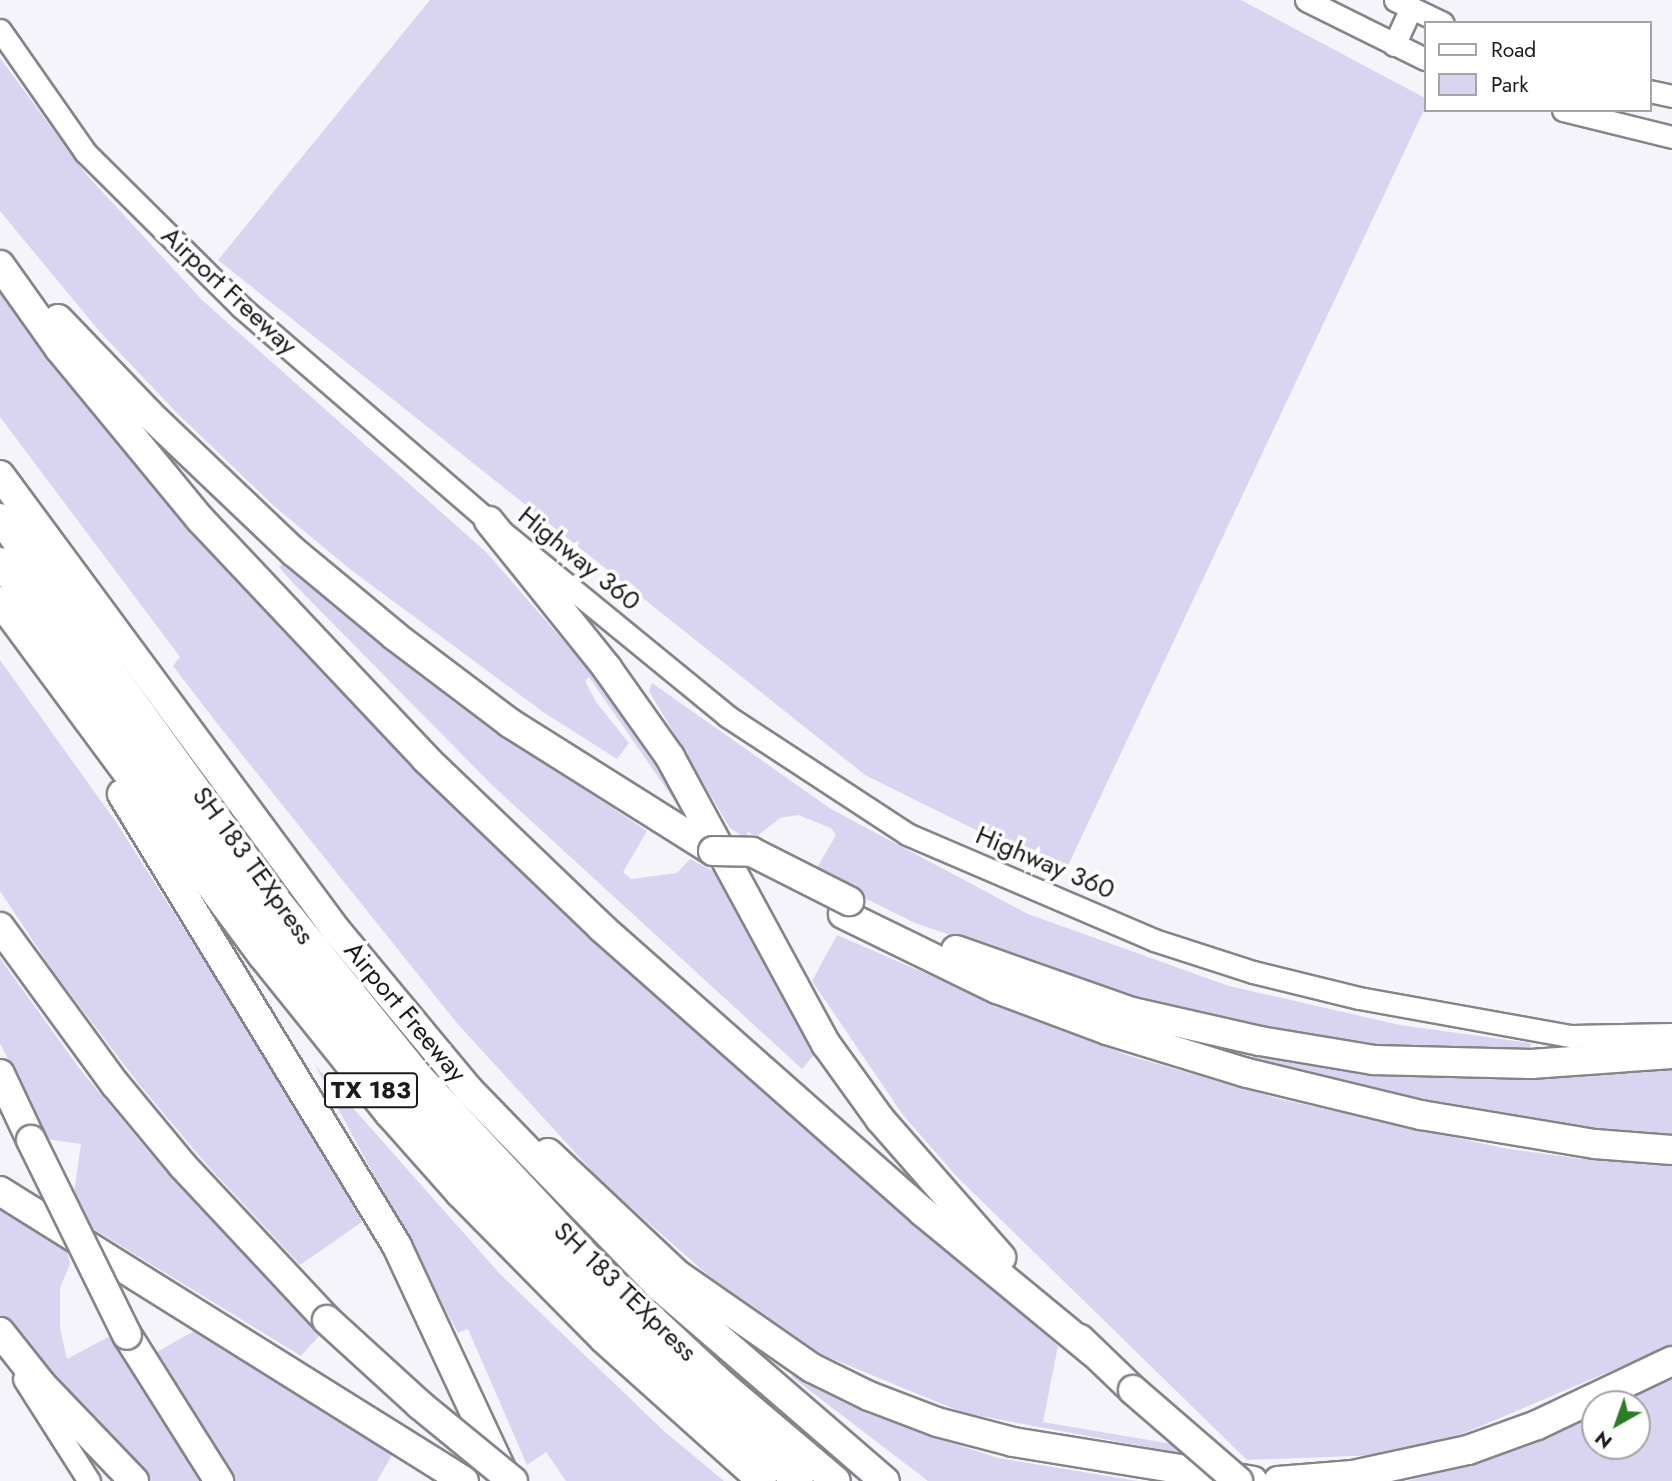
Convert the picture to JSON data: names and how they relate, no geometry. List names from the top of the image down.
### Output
{
  "streets": {
    "highway": ["Airport Freeway", "SH 183 TEXpress", "TX 183"],
    "main road": ["Highway 360"]
  },
  "crossings": [
    ["Airport Freeway", "Highway 360"]
  ],
  "legend": ["Road", "Park"],
  "north": "bottom left"
}
